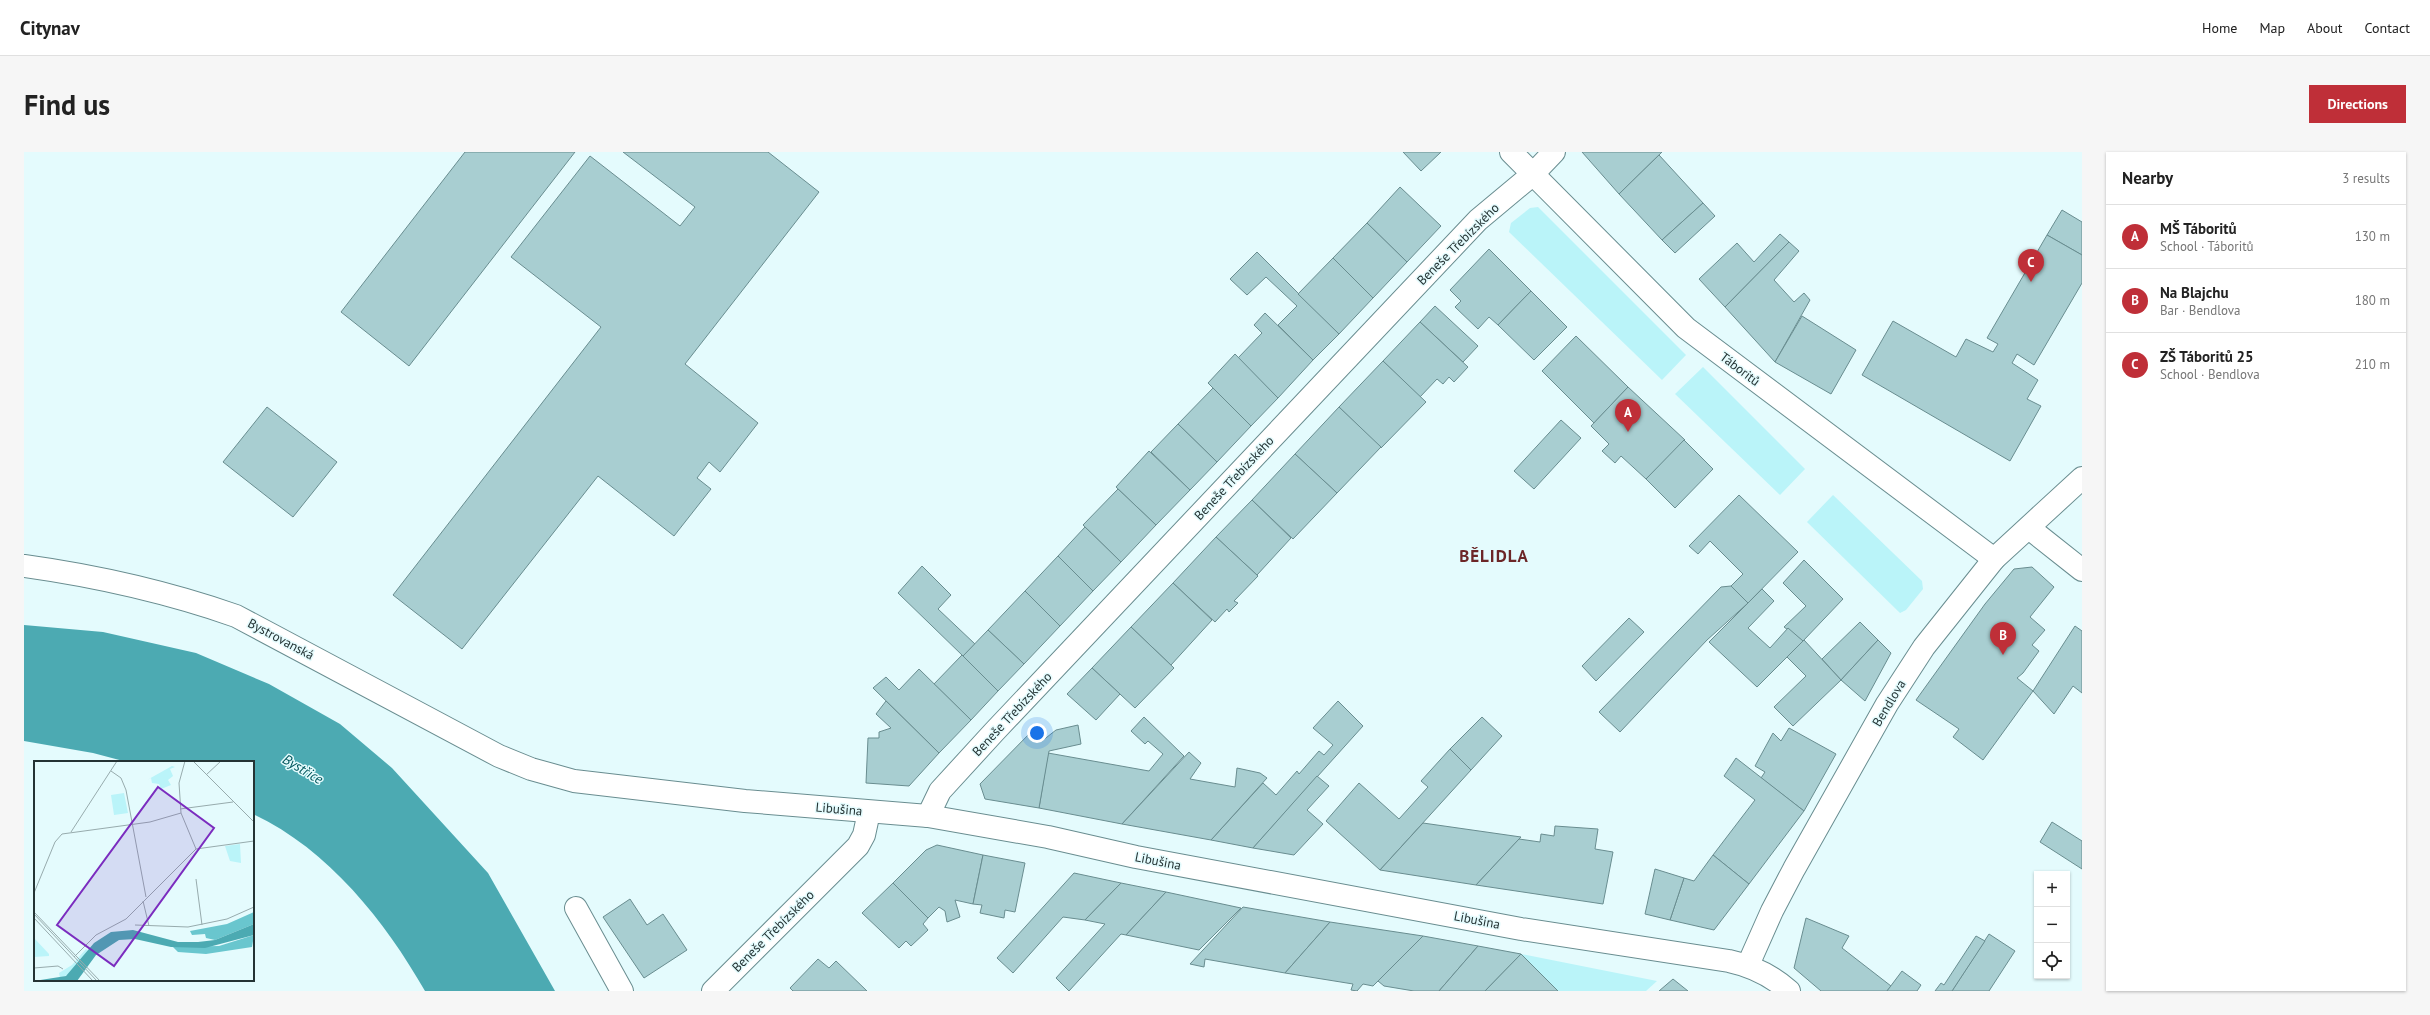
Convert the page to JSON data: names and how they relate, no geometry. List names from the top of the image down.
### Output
{
  "streets": {
    "street": [
      "Beneše Třebízského",
      "Táboritů",
      "Bystrovanská",
      "Bendlova",
      "Libušina"
    ]
  },
  "crossings": [
    ["Beneše Třebízského", "Táboritů"],
    ["Beneše Třebízského", "Libušina"],
    ["Táboritů", "Bendlova"],
    ["Bystrovanská", "Libušina"],
    ["Bendlova", "Libušina"]
  ],
  "districts": ["BĚLIDLA"],
  "water": ["Bystřice"],
  "page": {
    "header": "Citynav",
    "nav": [
      "Home",
      "Map",
      "About",
      "Contact"
    ],
    "buttons": "Directions",
    "title": "Find us",
    "heading": ["Nearby", "3 results"],
    "list": [
      {
        "mark": "A",
        "name": "MŠ Táboritů",
        "note": "School · Táboritů",
        "value": "130 m"
      },
      {
        "mark": "B",
        "name": "Na Blajchu",
        "note": "Bar · Bendlova",
        "value": "180 m"
      },
      {
        "mark": "C",
        "name": "ZŠ Táboritů 25",
        "note": "School · Bendlova",
        "value": "210 m"
      }
    ],
    "pins": ["C", "A", "B"],
    "map_buttons": ["+", "−"]
  }
}
